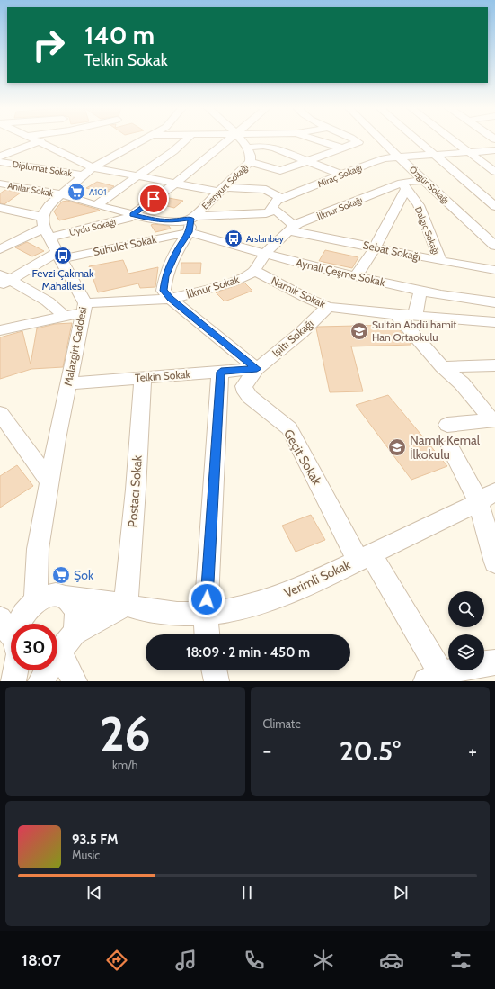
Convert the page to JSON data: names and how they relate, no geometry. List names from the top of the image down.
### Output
{
  "streets": {
    "street": [
      "Diplomat Sokak",
      "Miraç Sokağı",
      "Özgür Sokağı",
      "Esenyurt Sokağı",
      "Anılar Sokak",
      "İlknur Sokağı",
      "Uydu Sokağı",
      "Dalgıç Sokağı",
      "Suhulet Sokak",
      "Sebat Sokağı",
      "Aynalı Çeşme Sokak",
      "İlknur Sokak",
      "Namık Sokak",
      "Işıltı Sokağı",
      "Malazgirt Caddesi",
      "Telkin Sokak",
      "Geçit Sokak",
      "Postacı Sokak",
      "Verimli Sokak"
    ]
  },
  "crossings": [
    ["Miraç Sokağı", "Özgür Sokağı"],
    ["Miraç Sokağı", "Esenyurt Sokağı"],
    ["Miraç Sokağı", "Anılar Sokak"],
    ["Miraç Sokağı", "Suhulet Sokak"],
    ["Miraç Sokağı", "Aynalı Çeşme Sokak"],
    ["Özgür Sokağı", "İlknur Sokağı"],
    ["Esenyurt Sokağı", "Anılar Sokak"],
    ["Esenyurt Sokağı", "Suhulet Sokak"],
    ["Esenyurt Sokağı", "Aynalı Çeşme Sokak"],
    ["Esenyurt Sokağı", "İlknur Sokak"],
    ["Anılar Sokak", "Uydu Sokağı"],
    ["Anılar Sokak", "Suhulet Sokak"],
    ["Anılar Sokak", "Aynalı Çeşme Sokak"],
    ["İlknur Sokağı", "Dalgıç Sokağı"],
    ["İlknur Sokağı", "Sebat Sokağı"],
    ["İlknur Sokağı", "Aynalı Çeşme Sokak"],
    ["Uydu Sokağı", "Malazgirt Caddesi"],
    ["Dalgıç Sokağı", "Sebat Sokağı"],
    ["Suhulet Sokak", "Aynalı Çeşme Sokak"],
    ["Suhulet Sokak", "Malazgirt Caddesi"],
    ["İlknur Sokak", "Namık Sokak"],
    ["İlknur Sokak", "Malazgirt Caddesi"],
    ["Namık Sokak", "Işıltı Sokağı"],
    ["Işıltı Sokağı", "Telkin Sokak"],
    ["Işıltı Sokağı", "Geçit Sokak"],
    ["Malazgirt Caddesi", "Telkin Sokak"],
    ["Malazgirt Caddesi", "Verimli Sokak"],
    ["Telkin Sokak", "Geçit Sokak"],
    ["Telkin Sokak", "Postacı Sokak"],
    ["Geçit Sokak", "Verimli Sokak"],
    ["Postacı Sokak", "Verimli Sokak"]
  ],
  "places": {
    "supermarket": ["A101", "Şok"],
    "bus stop": ["Arslanbey", "Fevzi Çakmak Mahallesi"],
    "school or university": ["Sultan Abdülhamit Han Ortaokulu", "Namık Kemal İlkokulu"]
  },
  "page": {
    "turn": ["140 m", "Telkin Sokak"],
    "limit": "30",
    "trip": "18:09 · 2 min · 450 m",
    "tile": [
      ["26", "km/h"],
      "Climate"
    ],
    "heat": ["−", "20.5°", "+"],
    "song": ["93.5 FM", "Music"],
    "tabs": "18:07"
  }
}
